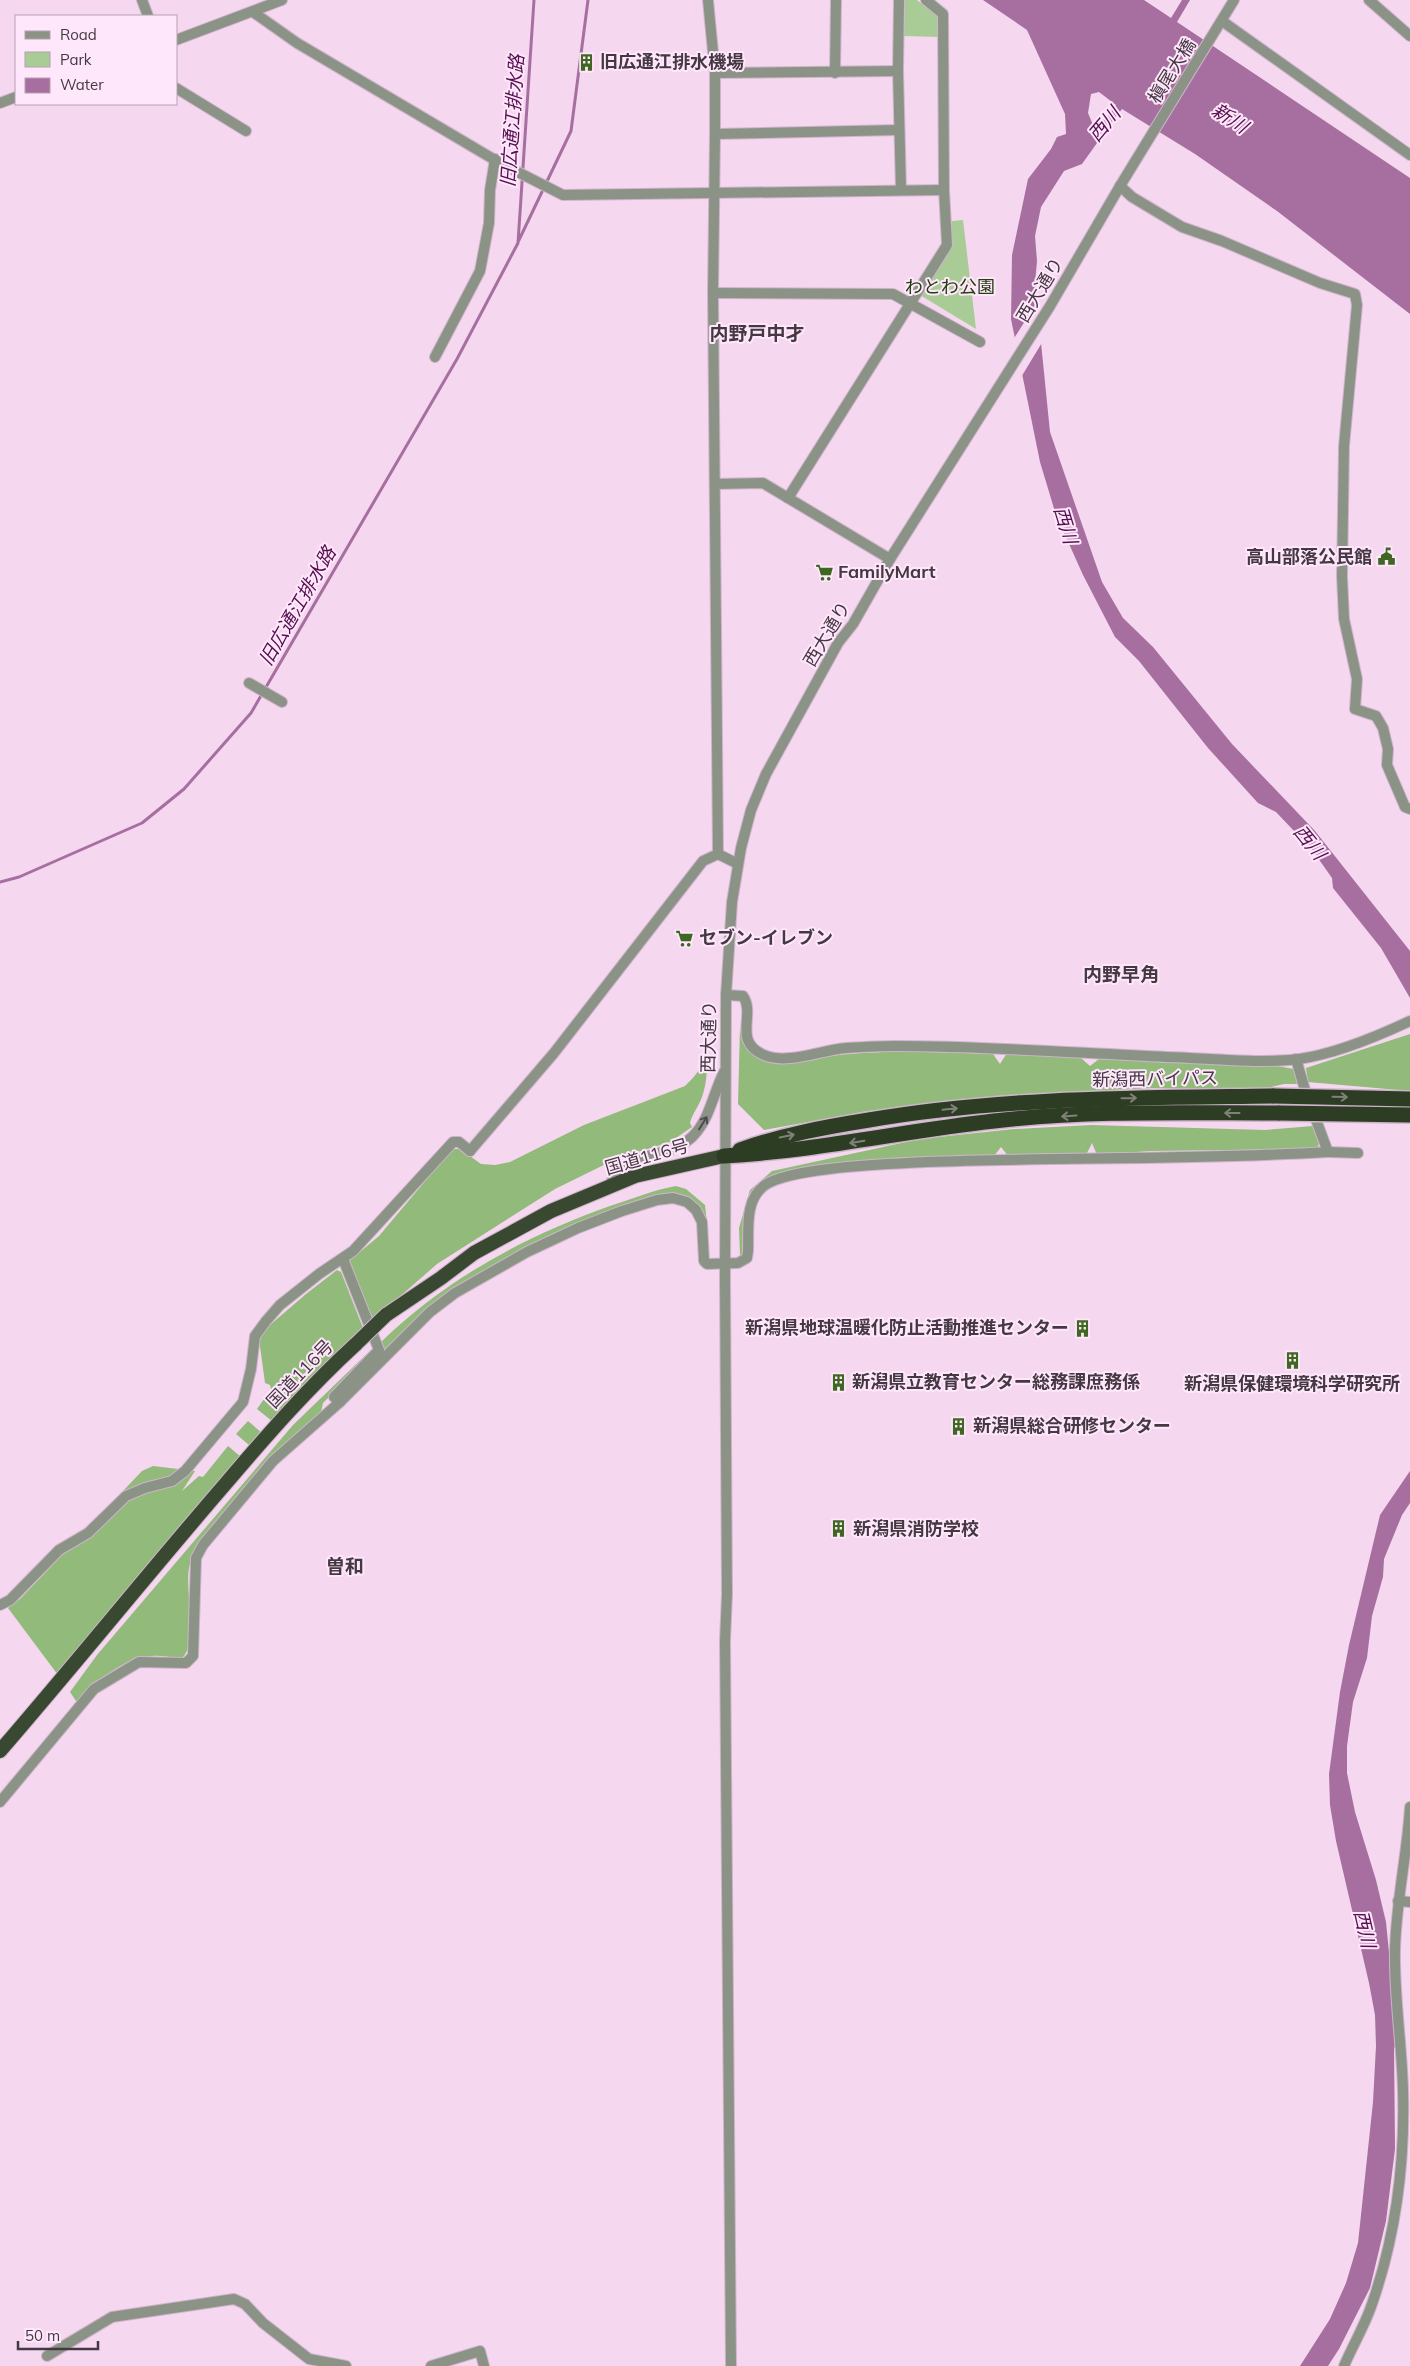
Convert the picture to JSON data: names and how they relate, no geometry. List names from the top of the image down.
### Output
{
  "streets": {
    "highway": ["新潟西バイパス", "国道116号"],
    "street": ["槇尾大橋", "西大通り"]
  },
  "crossings": [
    ["槇尾大橋", "西大通り"],
    ["西大通り", "新潟西バイパス"],
    ["西大通り", "国道116号"],
    ["新潟西バイパス", "国道116号"]
  ],
  "districts": ["内野戸中才", "内野早角", "曽和"],
  "water": ["新川", "旧広通江排水路", "西川"],
  "parks": ["わとわ公園"],
  "places": {
    "building": [
      "旧広通江排水機場",
      "新潟県地球温暖化防止活動推進センター",
      "新潟県保健環境科学研究所",
      "新潟県立教育センター総務課庶務係",
      "新潟県総合研修センター",
      "新潟県消防学校"
    ],
    "public building": ["高山部落公民館"],
    "supermarket": ["FamilyMart", "セブン-イレブン"]
  },
  "legend": ["Road", "Park", "Water"],
  "scale_bar": "50 m"
}
